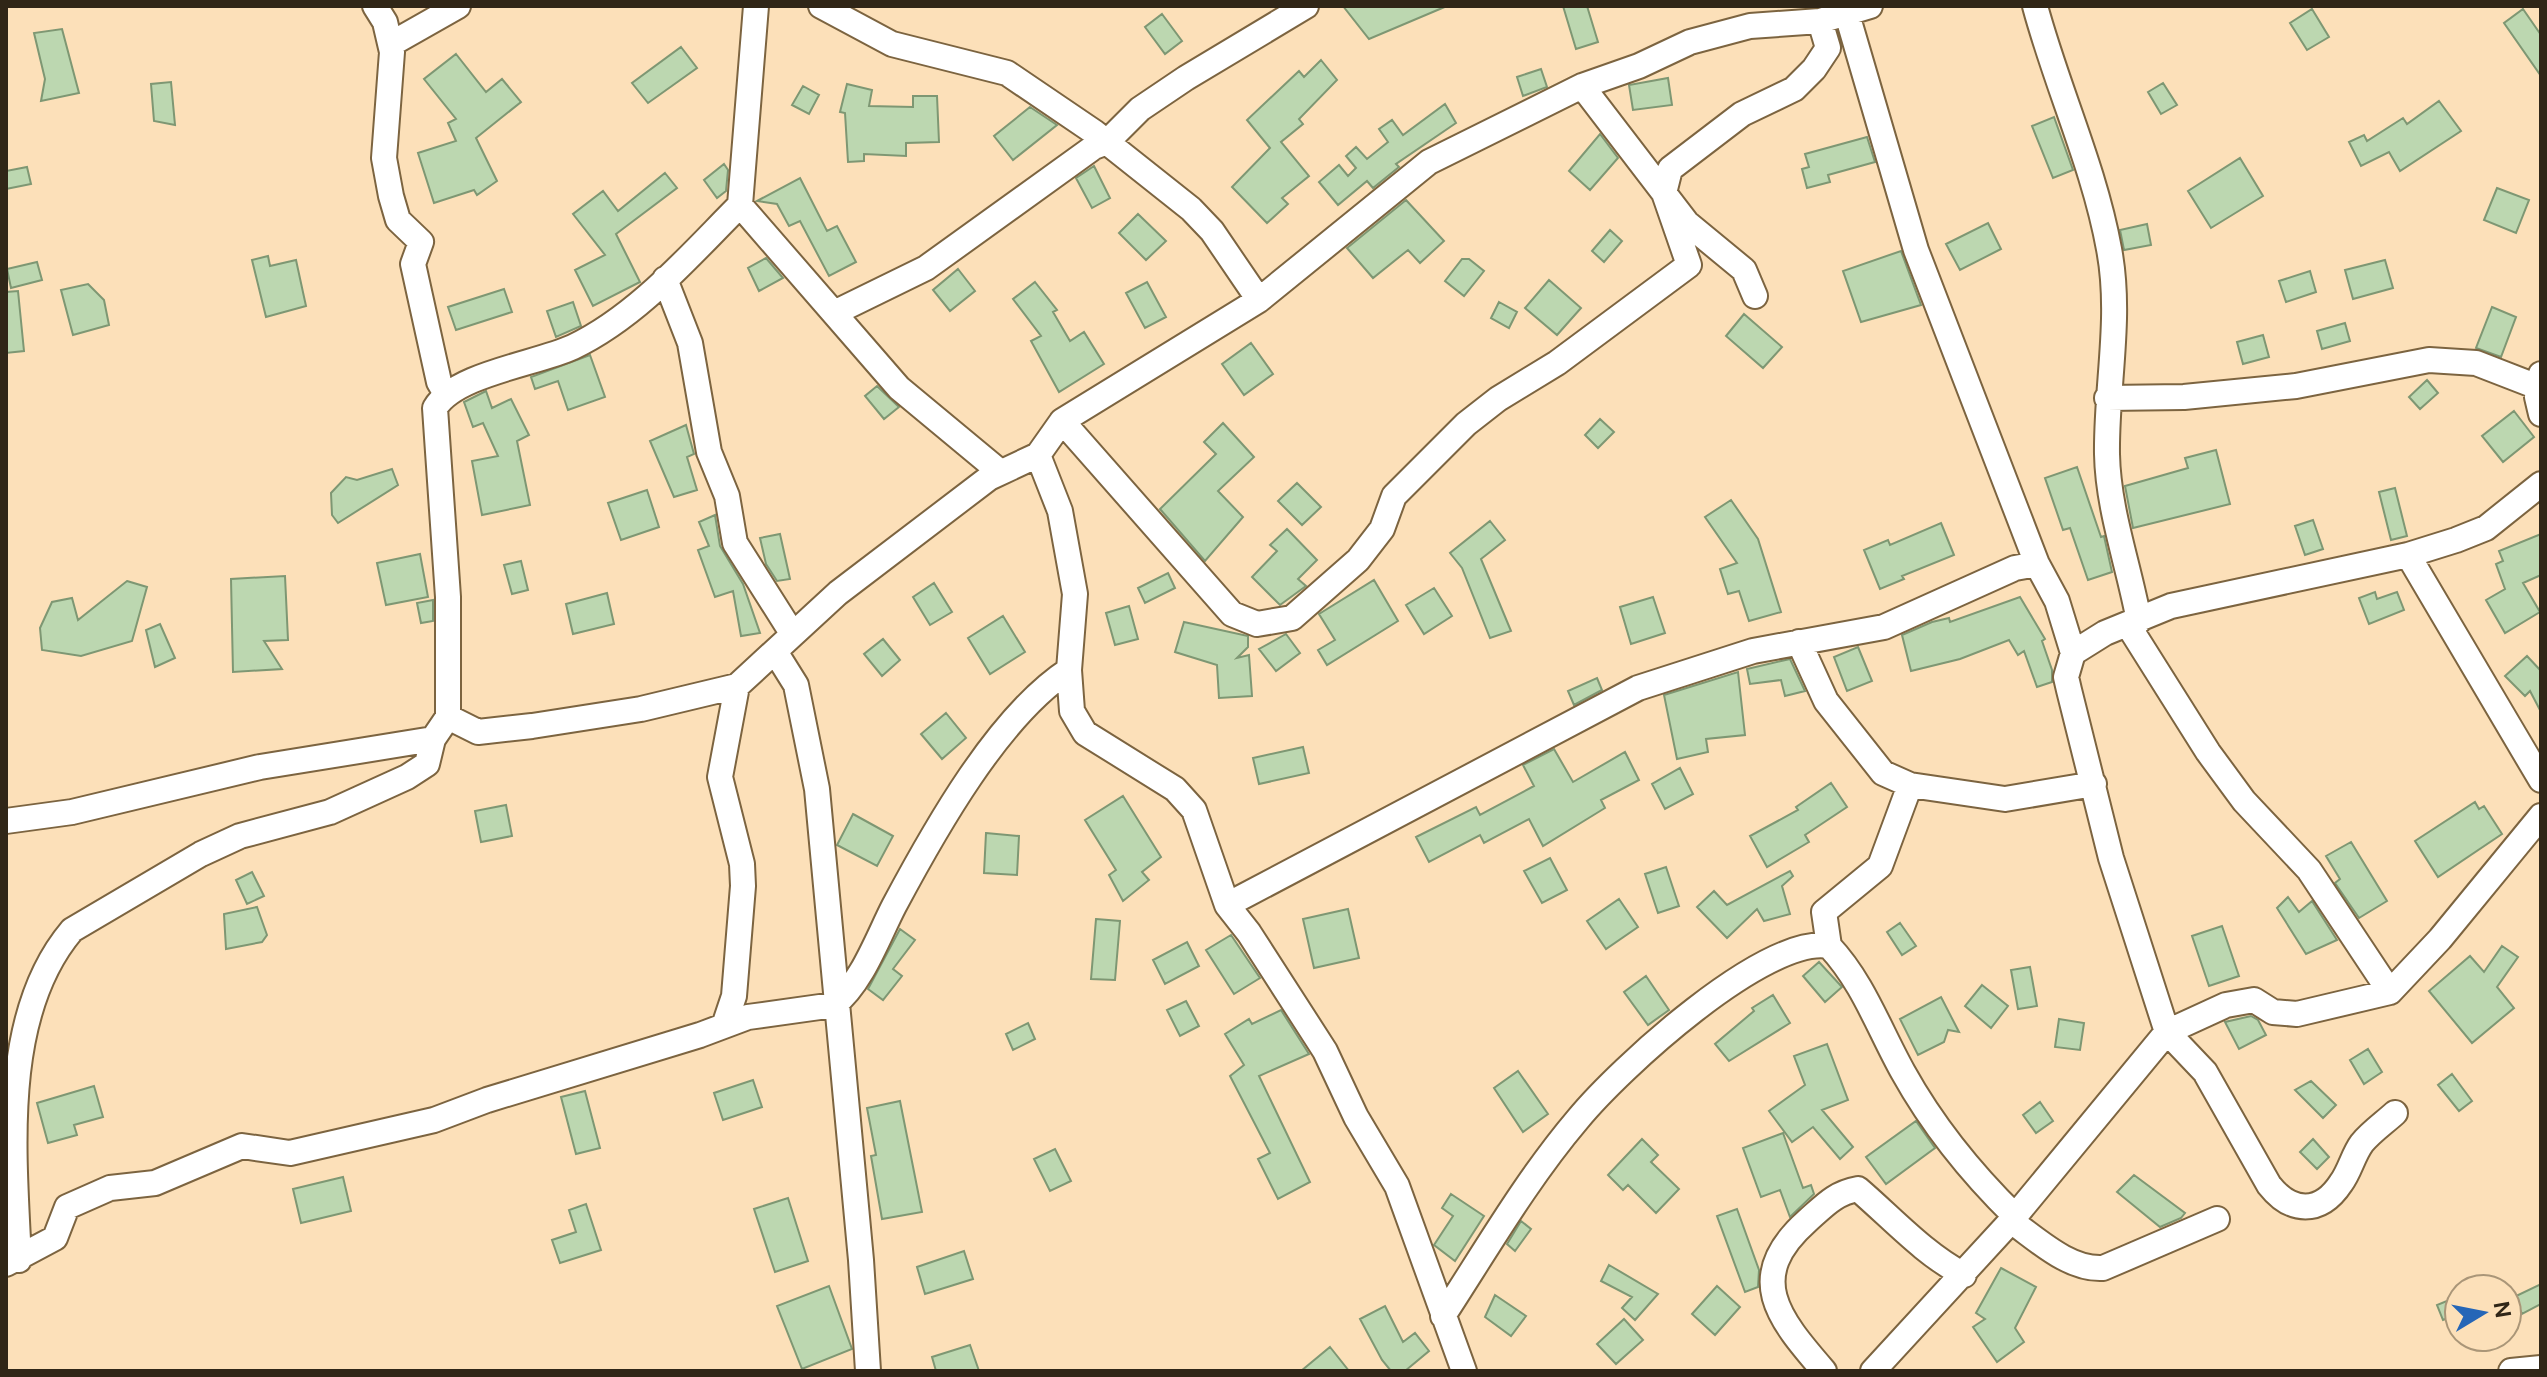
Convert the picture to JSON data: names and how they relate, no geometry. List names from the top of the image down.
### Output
{
  "north": "right"
}
